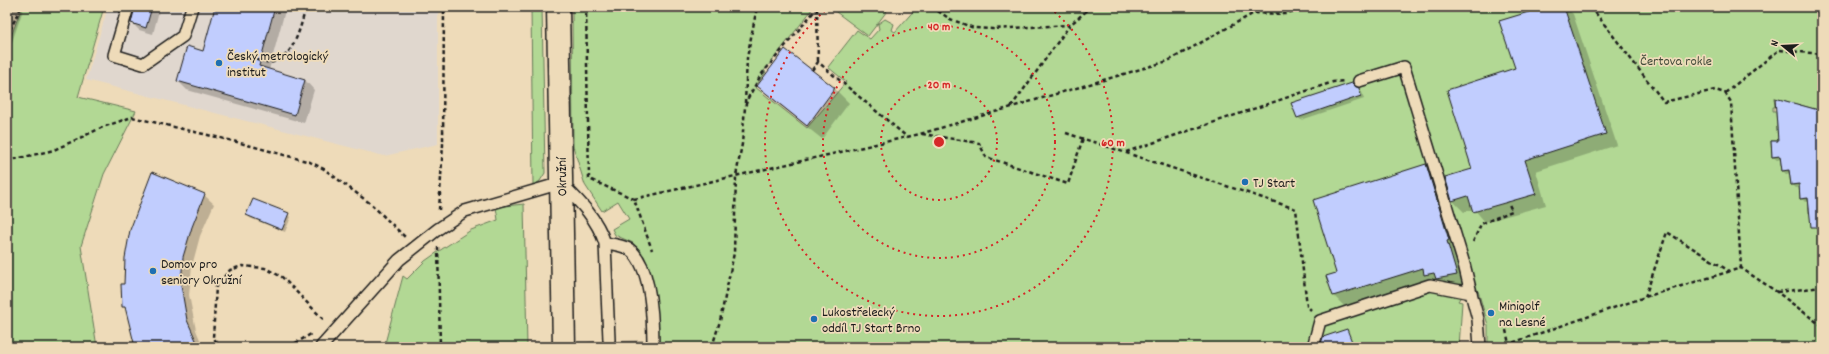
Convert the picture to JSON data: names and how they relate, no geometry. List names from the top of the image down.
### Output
{
  "streets": {
    "street": ["Okružní"]
  },
  "parks": ["Čertova rokle"],
  "places": [
    "Český metrologický institut",
    "TJ Start",
    "Domov pro seniory Okružní",
    "Minigolf na Lesné",
    "Lukostřelecký oddíl TJ Start Brno"
  ],
  "north": "left",
  "rings": ["40 m", "20 m", "60 m"]
}
